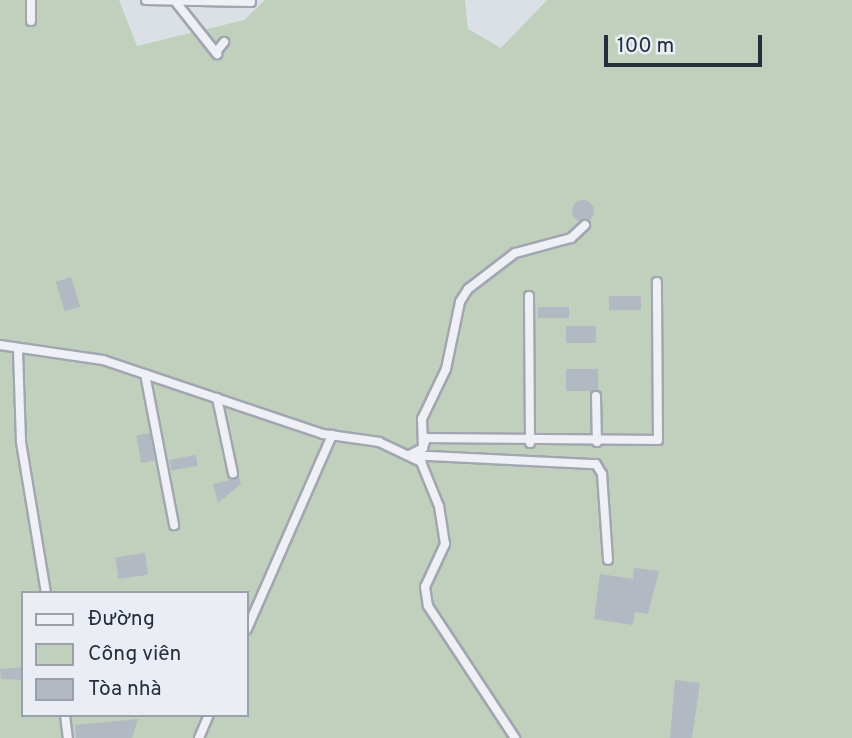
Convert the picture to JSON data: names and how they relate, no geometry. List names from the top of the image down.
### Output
{
  "legend": ["Đường", "Công viên", "Tòa nhà"],
  "scale_bar": "100 m"
}
